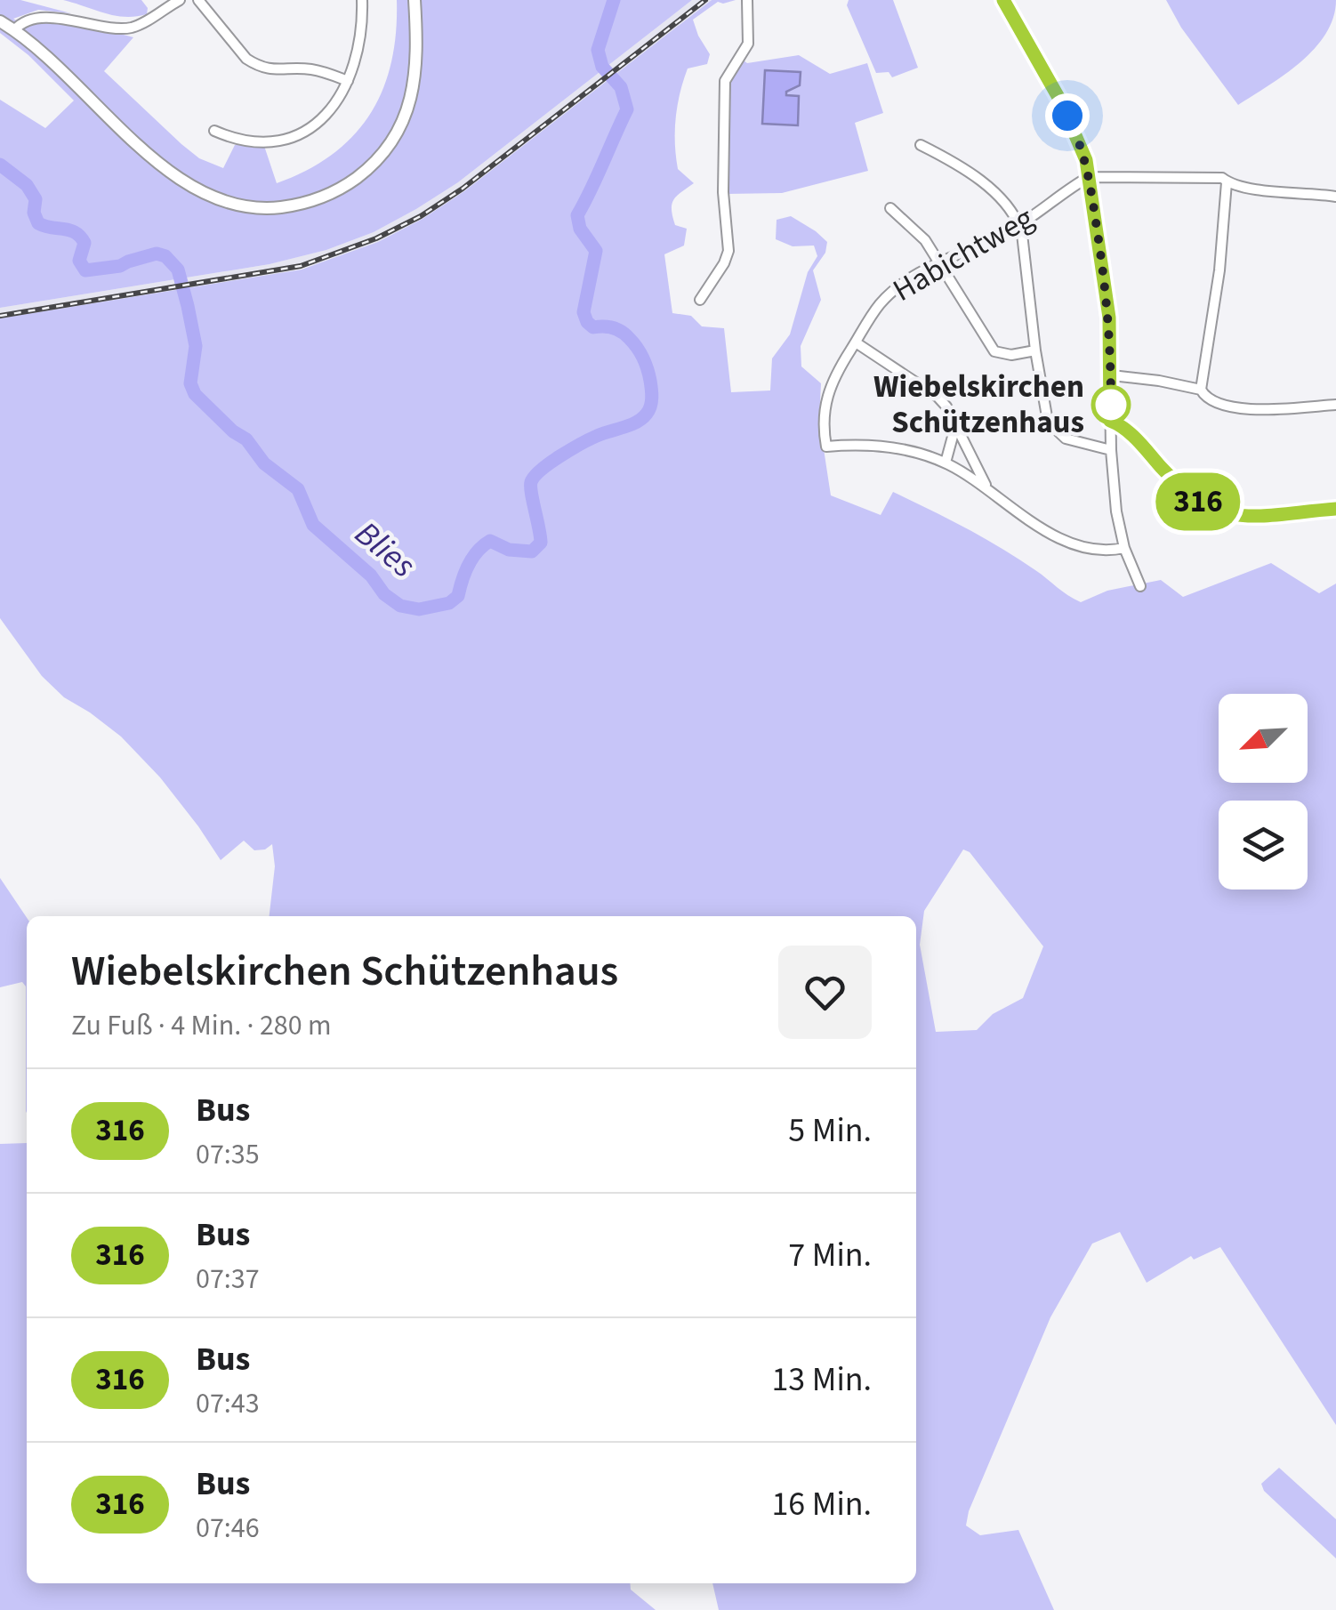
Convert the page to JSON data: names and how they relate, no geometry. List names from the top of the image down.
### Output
{
  "streets": {
    "street": ["Habichtweg"]
  },
  "water": ["Blies"],
  "places": ["Wiebelskirchen Schützenhaus"],
  "lines": ["bus line 316"],
  "north": "bottom left",
  "page": {
    "on_map": "316",
    "heading": ["Wiebelskirchen Schützenhaus", "Zu Fuß · 4 Min. · 280 m"],
    "list": [
      {
        "mark": "316",
        "name": "Bus",
        "note": "07:35",
        "value": "5 Min."
      },
      {
        "mark": "316",
        "name": "Bus",
        "note": "07:37",
        "value": "7 Min."
      },
      {
        "mark": "316",
        "name": "Bus",
        "note": "07:43",
        "value": "13 Min."
      },
      {
        "mark": "316",
        "name": "Bus",
        "note": "07:46",
        "value": "16 Min."
      }
    ]
  }
}
